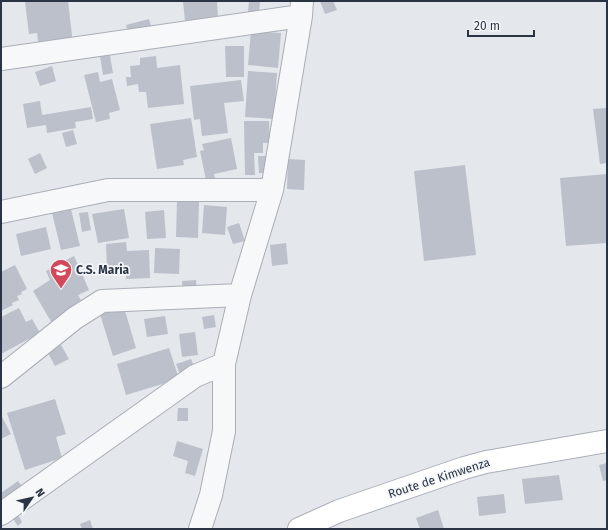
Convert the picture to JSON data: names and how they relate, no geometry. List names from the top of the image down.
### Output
{
  "streets": {
    "street": ["Route de Kimwenza"]
  },
  "places": {
    "school or university": ["C.S. Maria"]
  },
  "scale_bar": "20 m",
  "north": "top right"
}
